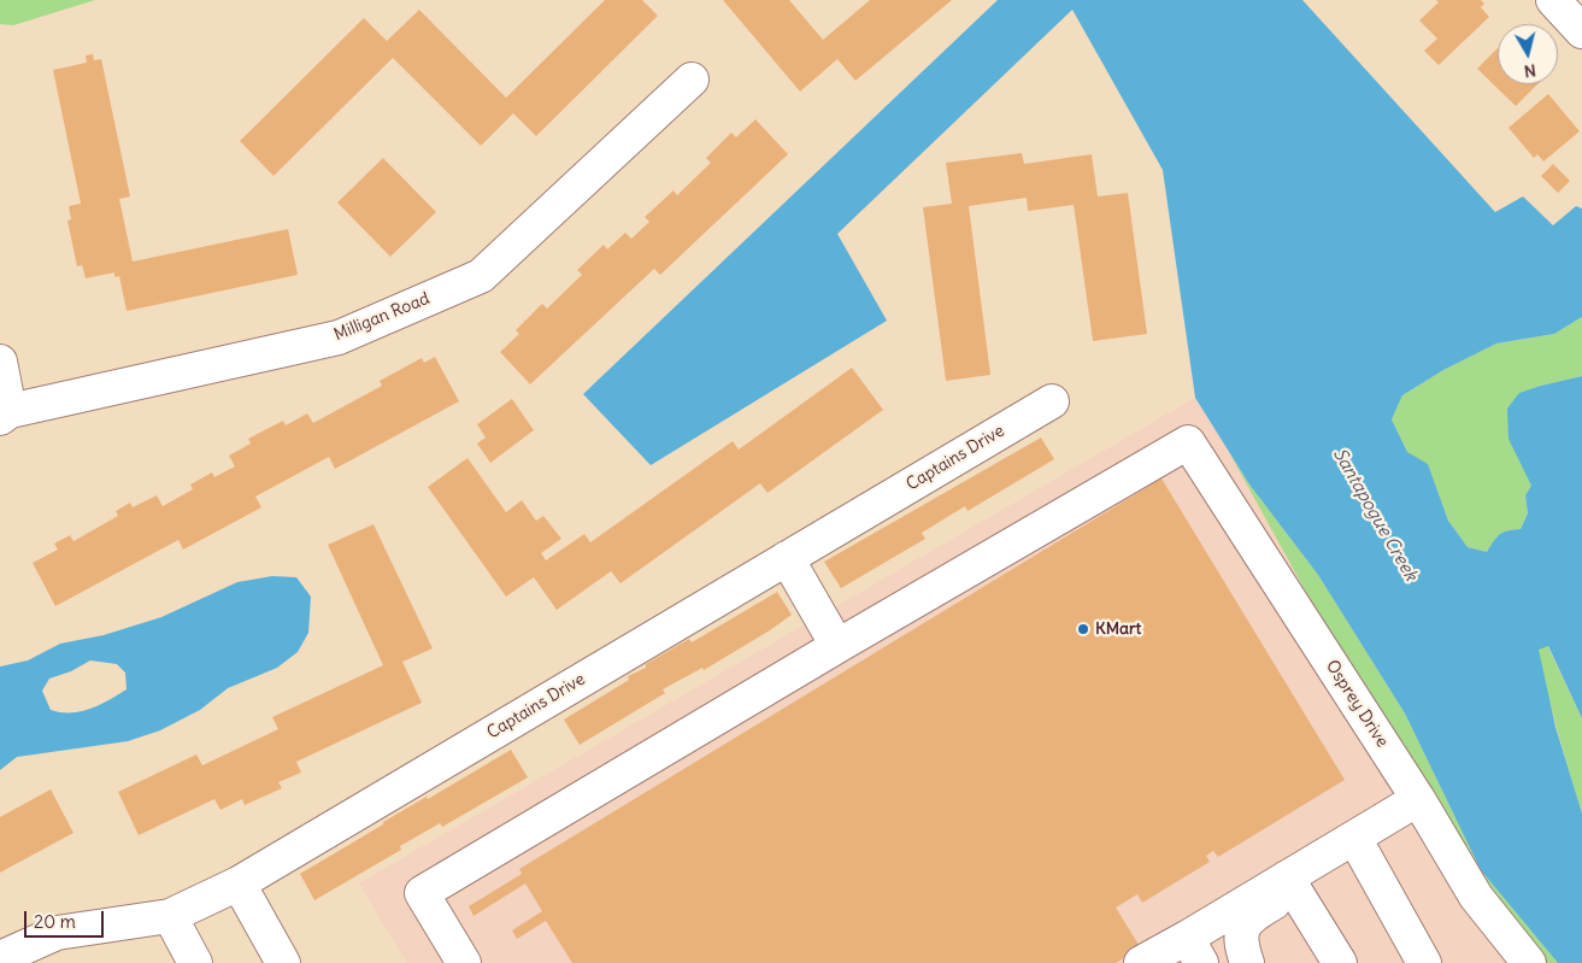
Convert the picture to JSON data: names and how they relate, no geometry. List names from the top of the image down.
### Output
{
  "streets": {
    "street": ["Milligan Road", "Captains Drive", "Osprey Drive"]
  },
  "water": ["Santapogue Creek"],
  "places": ["KMart"],
  "scale_bar": "20 m",
  "north": "bottom"
}
